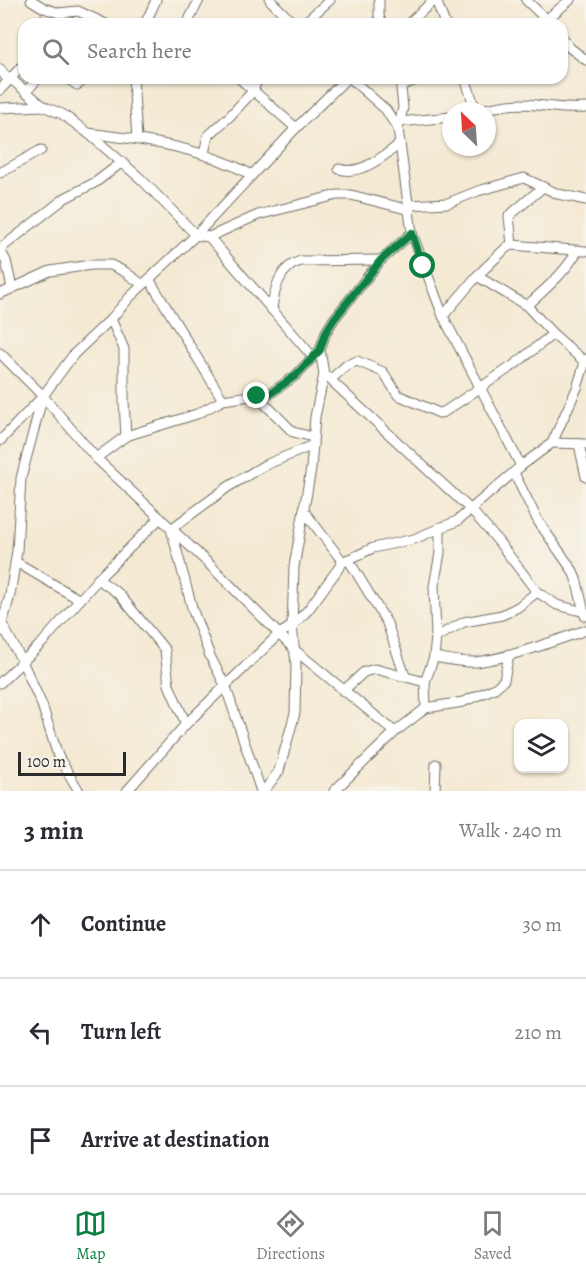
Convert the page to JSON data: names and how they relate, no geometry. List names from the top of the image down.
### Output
{
  "scale_bar": "100 m",
  "north": "top left",
  "page": {
    "search": "Search here",
    "scale": "100 m",
    "heading": ["3 min", "Walk · 240 m"],
    "list": [
      ["Continue", "30 m"],
      ["Turn left", "210 m"],
      "Arrive at destination"
    ],
    "nav": ["Map", "Directions", "Saved"]
  }
}
